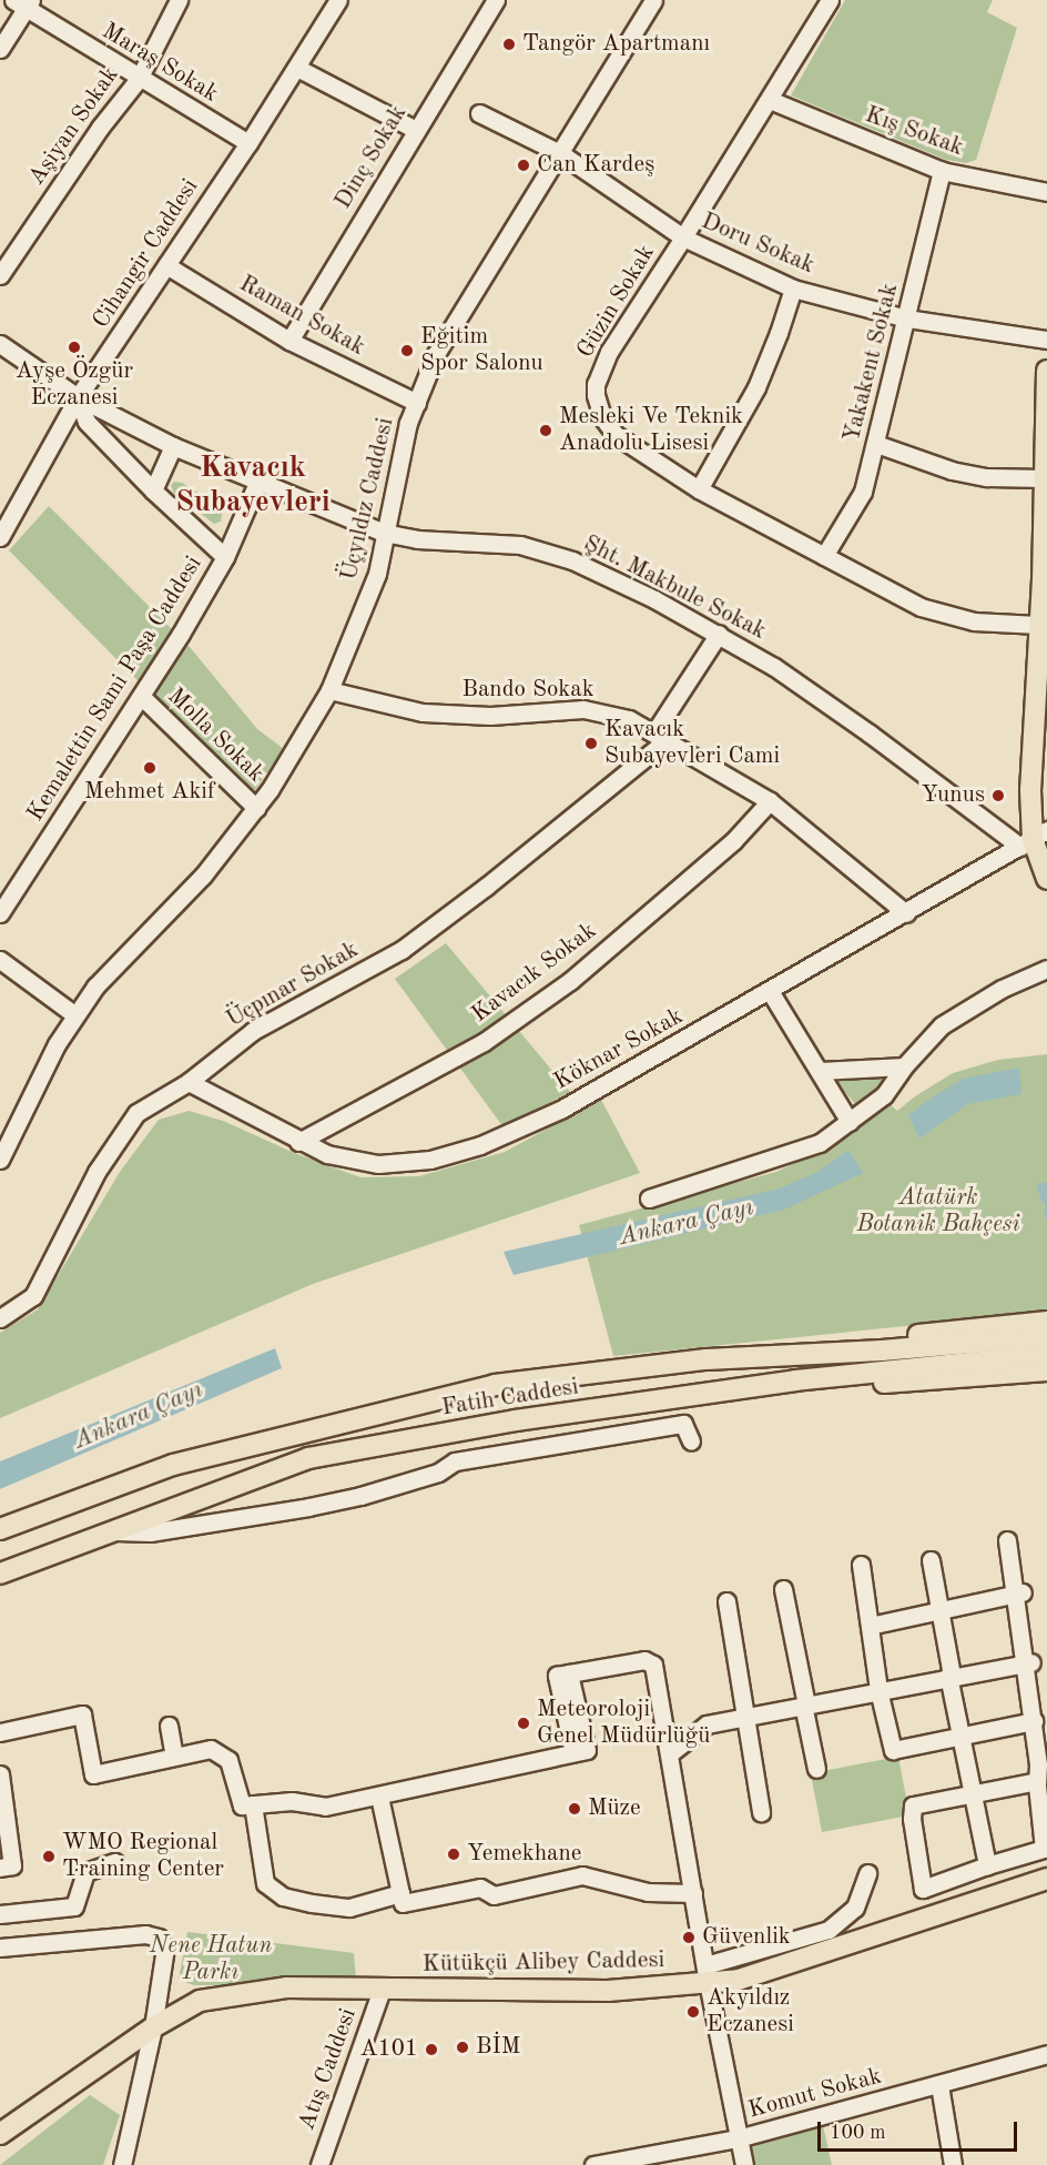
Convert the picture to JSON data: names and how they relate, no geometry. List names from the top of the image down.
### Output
{
  "streets": {
    "main road": ["Fatih Caddesi", "Kütükçü Alibey Caddesi"],
    "street": [
      "Maraş Sokak",
      "Aşiyan Sokak",
      "Kış Sokak",
      "Dinç Sokak",
      "Doru Sokak",
      "Cihangir Caddesi",
      "Güzin Sokak",
      "Raman Sokak",
      "Yakakent Sokak",
      "Üçyıldız Caddesi",
      "Şht. Makbule Sokak",
      "Kemalettin Sami Paşa Caddesi",
      "Bando Sokak",
      "Molla Sokak",
      "Kavacık Sokak",
      "Üçpınar Sokak",
      "Köknar Sokak",
      "Atış Caddesi",
      "Komut Sokak"
    ]
  },
  "crossings": [
    ["Maraş Sokak", "Aşiyan Sokak"],
    ["Maraş Sokak", "Cihangir Caddesi"],
    ["Kış Sokak", "Güzin Sokak"],
    ["Kış Sokak", "Yakakent Sokak"],
    ["Dinç Sokak", "Raman Sokak"],
    ["Doru Sokak", "Güzin Sokak"],
    ["Doru Sokak", "Yakakent Sokak"],
    ["Doru Sokak", "Üçyıldız Caddesi"],
    ["Cihangir Caddesi", "Raman Sokak"],
    ["Cihangir Caddesi", "Şht. Makbule Sokak"],
    ["Güzin Sokak", "Yakakent Sokak"],
    ["Raman Sokak", "Üçyıldız Caddesi"],
    ["Üçyıldız Caddesi", "Şht. Makbule Sokak"],
    ["Üçyıldız Caddesi", "Bando Sokak"],
    ["Üçyıldız Caddesi", "Molla Sokak"],
    ["Şht. Makbule Sokak", "Kemalettin Sami Paşa Caddesi"],
    ["Şht. Makbule Sokak", "Üçpınar Sokak"],
    ["Şht. Makbule Sokak", "Köknar Sokak"],
    ["Kemalettin Sami Paşa Caddesi", "Molla Sokak"],
    ["Bando Sokak", "Kavacık Sokak"],
    ["Bando Sokak", "Üçpınar Sokak"],
    ["Bando Sokak", "Köknar Sokak"],
    ["Kavacık Sokak", "Köknar Sokak"],
    ["Üçpınar Sokak", "Köknar Sokak"],
    ["Kütükçü Alibey Caddesi", "Atış Caddesi"]
  ],
  "districts": ["Kavacık Subayevleri"],
  "water": ["Ankara Çayı"],
  "parks": ["Atatürk Botanik Bahçesi", "Nene Hatun Parkı"],
  "places": [
    "Tangör Apartmanı",
    "Can Kardeş",
    "Ayşe Özgür Eczanesi",
    "Eğitim Spor Salonu",
    "Mesleki Ve Teknik Anadolu Lisesi",
    "Kavacık Subayevleri Cami",
    "Mehmet Akif",
    "Yunus",
    "Meteoroloji Genel Müdürlüğü",
    "Müze",
    "Yemekhane",
    "WMO Regional Training Center",
    "Güvenlik",
    "Akyıldız Eczanesi",
    "BİM",
    "A101"
  ],
  "scale_bar": "100 m"
}
